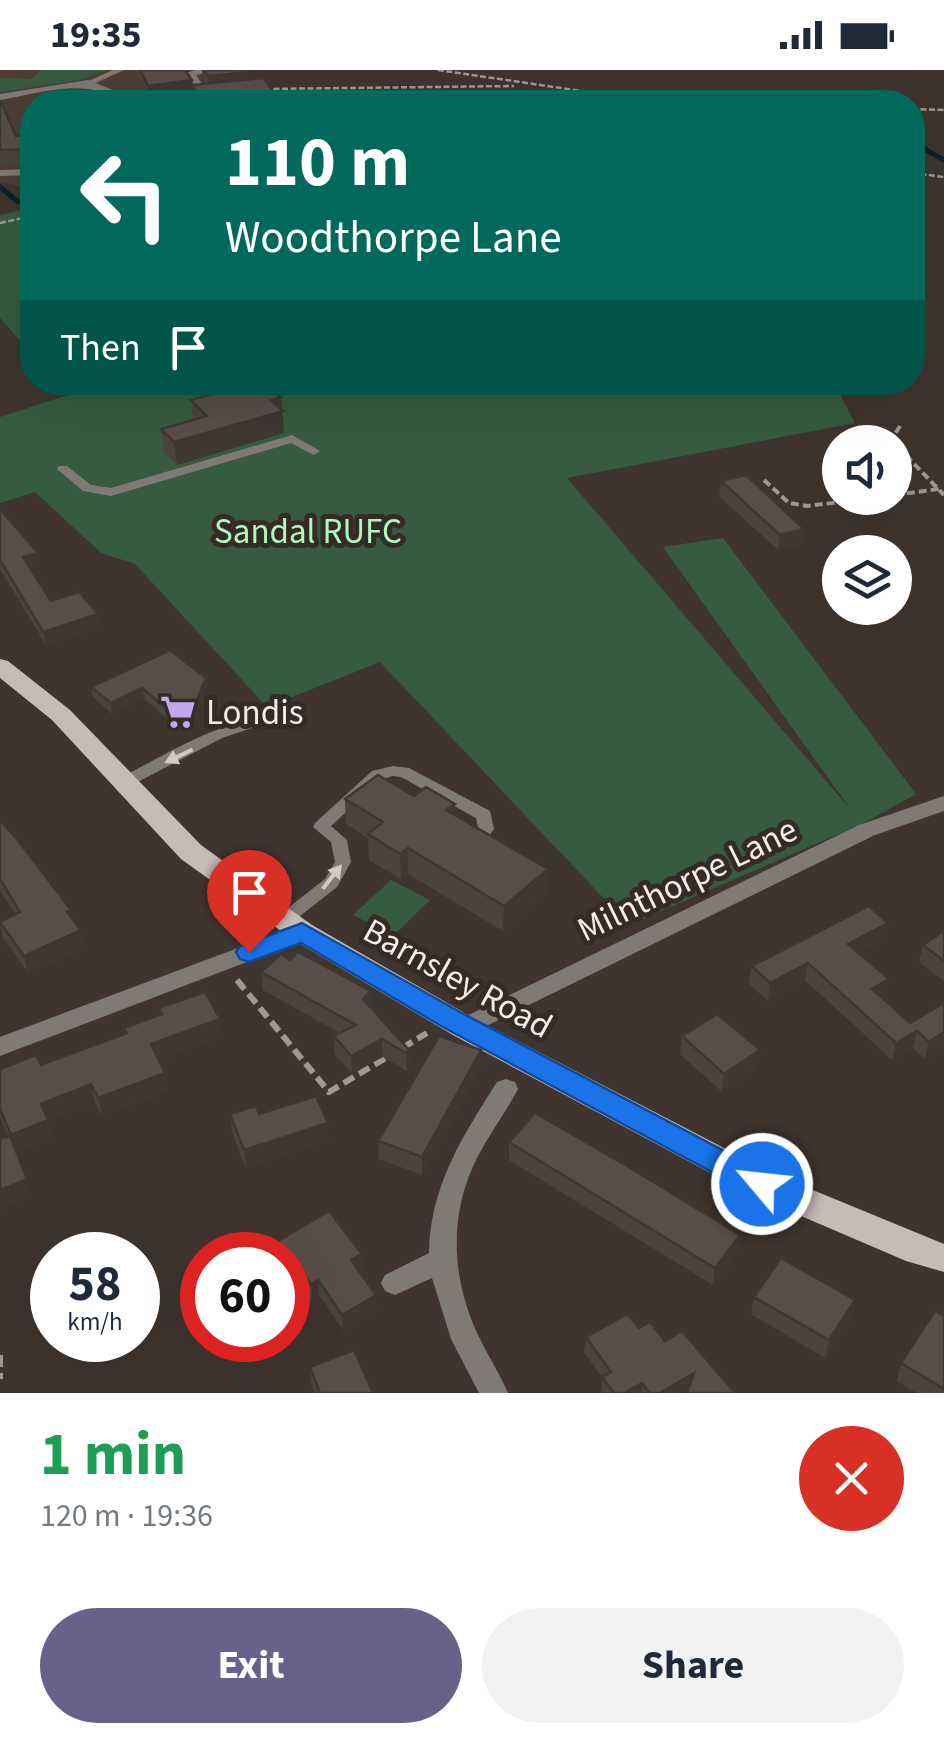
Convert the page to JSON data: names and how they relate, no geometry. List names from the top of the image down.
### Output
{
  "streets": {
    "main road": ["Barnsley Road"],
    "street": ["Milnthorpe Lane"]
  },
  "crossings": [
    ["Milnthorpe Lane", "Barnsley Road"]
  ],
  "parks": ["Sandal RUFC"],
  "places": {
    "supermarket": ["Londis"]
  },
  "page": {
    "status": "19:35",
    "turn": ["110 m", "Woodthorpe Lane"],
    "then": "Then",
    "speed": "58 km/h",
    "limit": "60",
    "heading": ["1 min", "120 m · 19:36"],
    "buttons": ["Exit", "Share"]
  }
}
